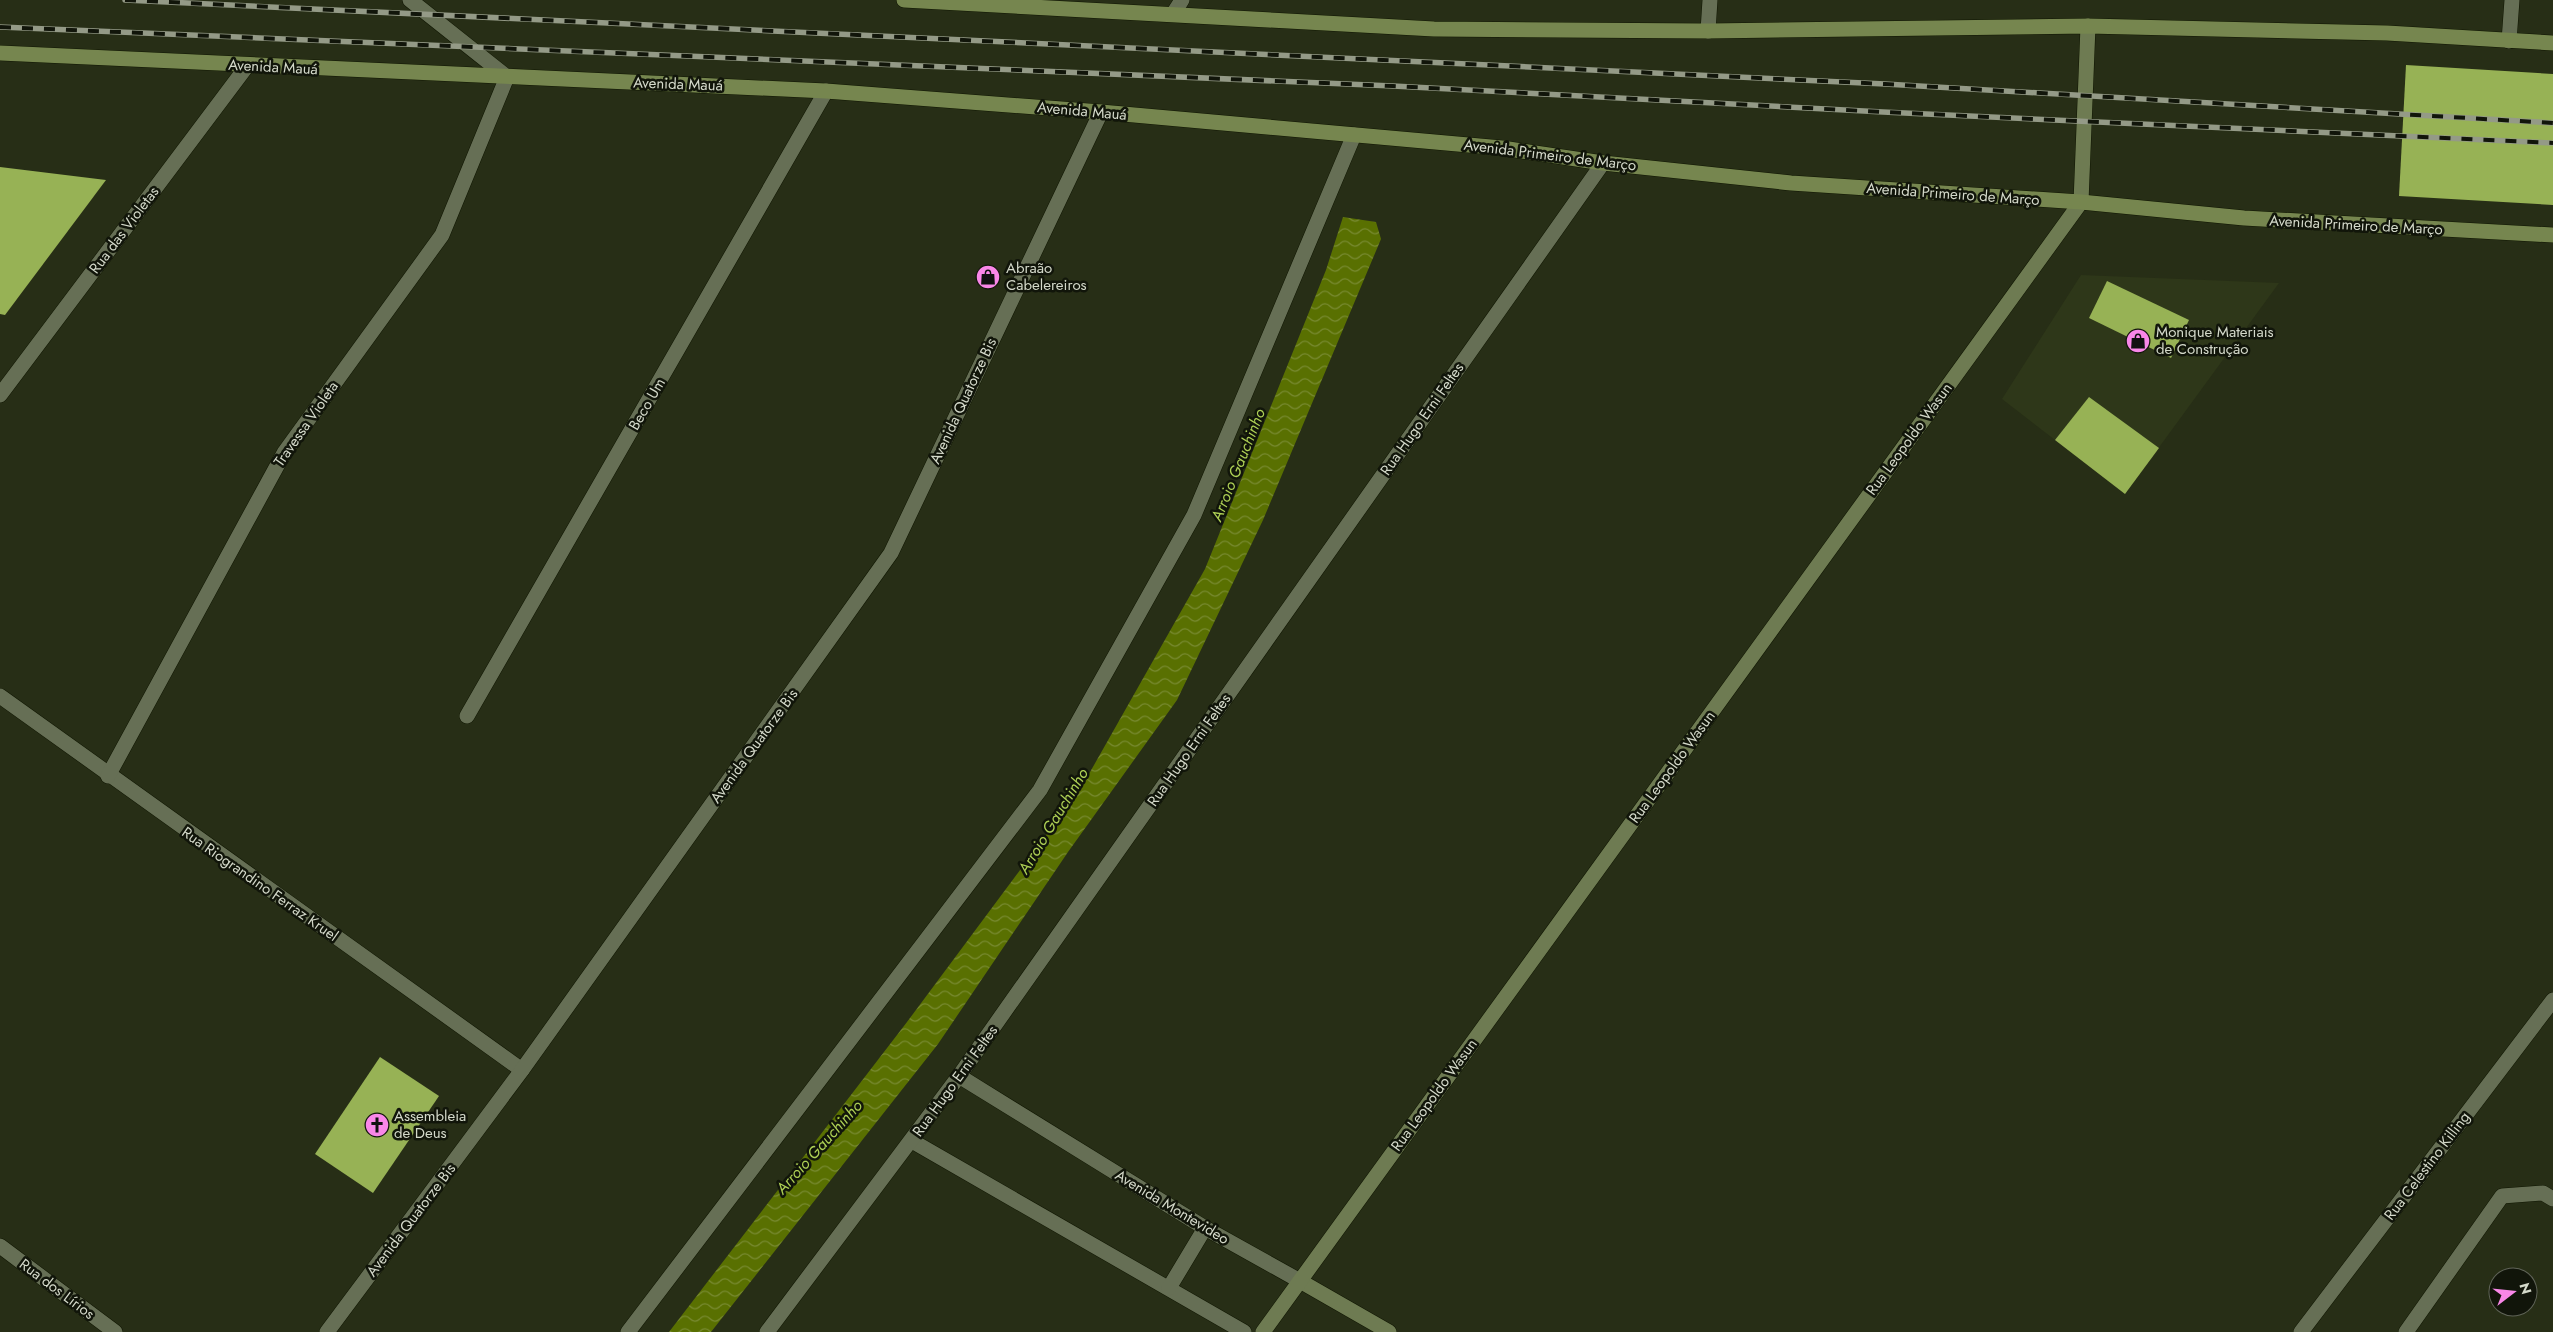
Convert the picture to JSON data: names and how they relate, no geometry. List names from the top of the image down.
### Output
{
  "streets": {
    "main road": ["Avenida Mauá", "Avenida Primeiro de Março"],
    "street": [
      "Rua das Violetas",
      "Avenida Quatorze Bis",
      "Beco Um",
      "Rua Hugo Erni Feltes",
      "Travessa Violeta",
      "Rua Leopoldo Wasun",
      "Rua Riograndino Ferraz Kruel",
      "Rua Celestino Killing",
      "Avenida Montevideo",
      "Rua dos Lírios"
    ]
  },
  "crossings": [
    ["Avenida Mauá", "Avenida Primeiro de Março"],
    ["Avenida Mauá", "Rua das Violetas"],
    ["Avenida Mauá", "Avenida Quatorze Bis"],
    ["Avenida Mauá", "Beco Um"],
    ["Avenida Mauá", "Travessa Violeta"],
    ["Avenida Primeiro de Março", "Rua Hugo Erni Feltes"],
    ["Avenida Primeiro de Março", "Rua Leopoldo Wasun"],
    ["Avenida Quatorze Bis", "Rua Riograndino Ferraz Kruel"],
    ["Rua Hugo Erni Feltes", "Avenida Montevideo"],
    ["Travessa Violeta", "Rua Riograndino Ferraz Kruel"],
    ["Rua Leopoldo Wasun", "Avenida Montevideo"]
  ],
  "water": ["Arroio Gauchinho"],
  "places": {
    "shop": ["Abraão Cabelereiros", "Monique Materiais de Construção"],
    "church": ["Assembleia de Deus"]
  },
  "north": "right"
}
